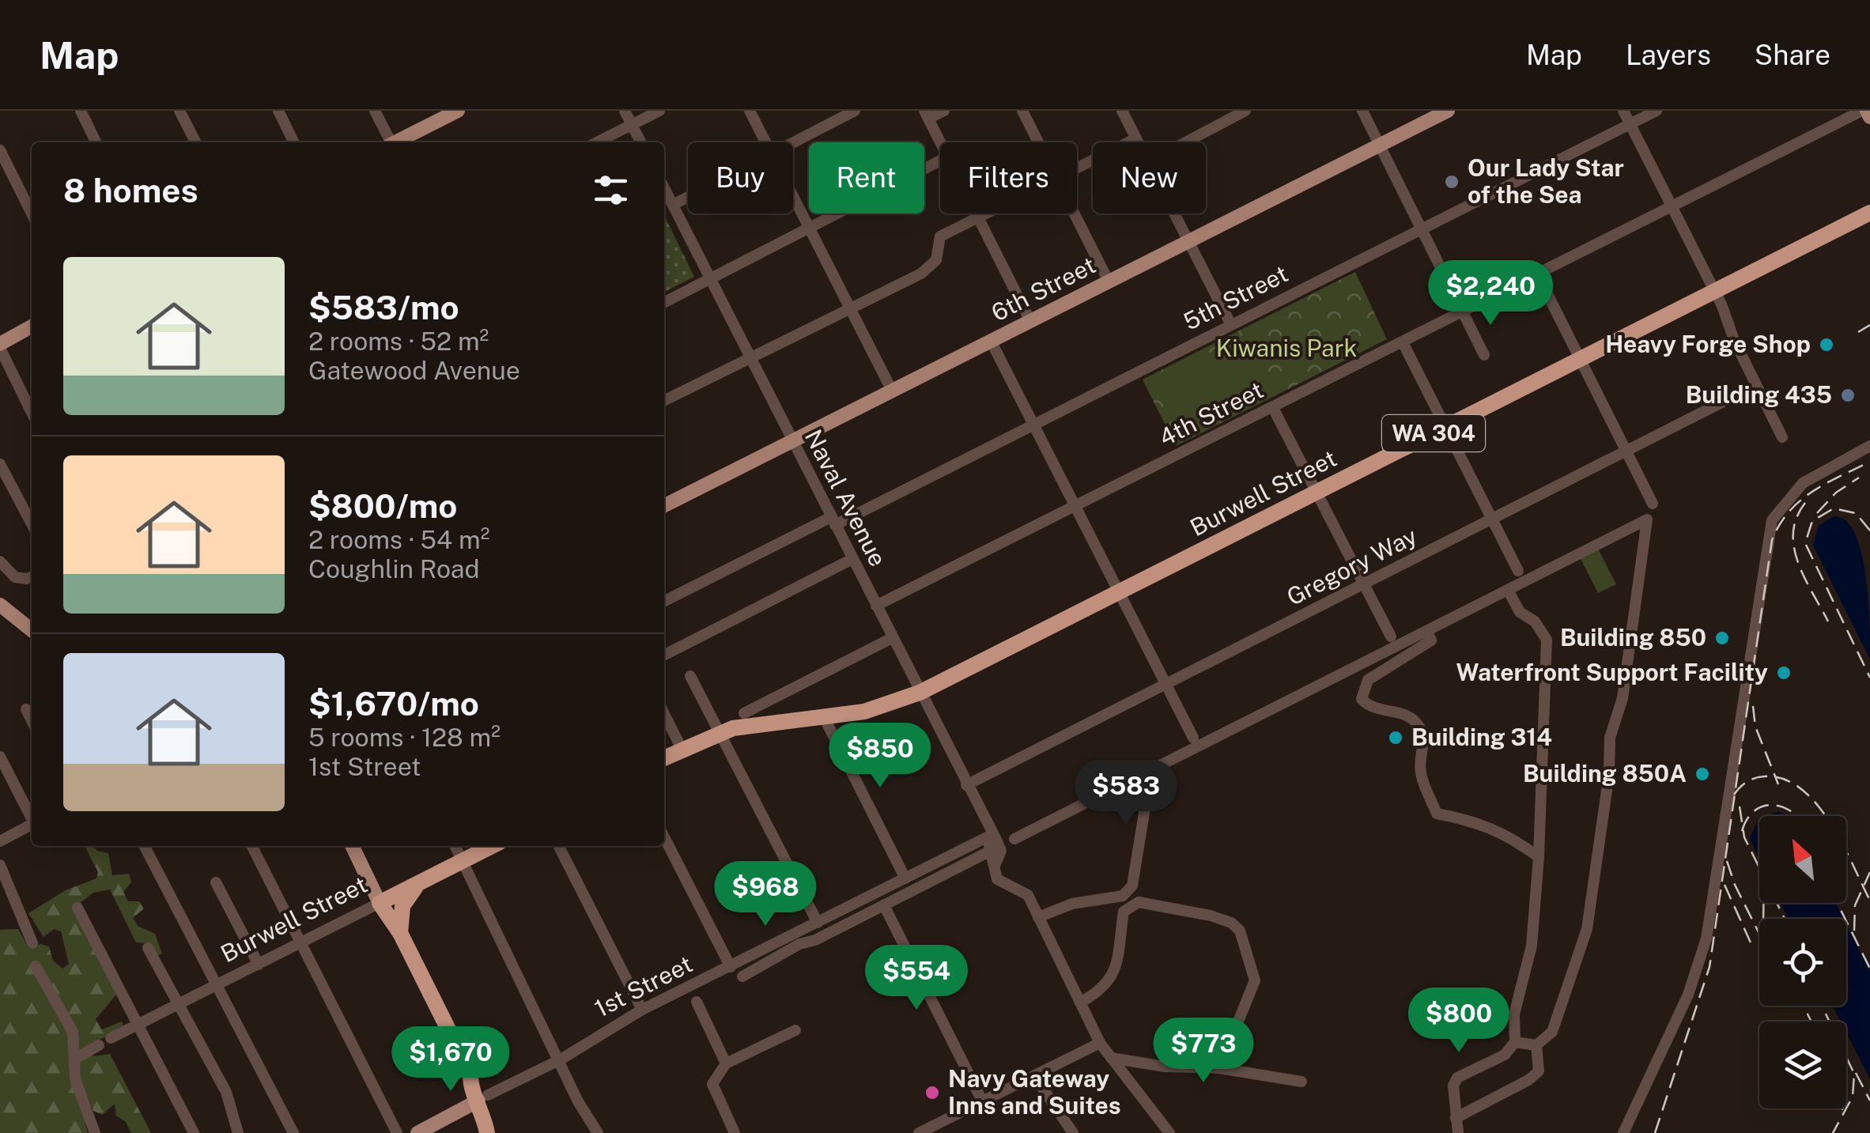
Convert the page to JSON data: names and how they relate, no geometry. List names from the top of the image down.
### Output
{
  "streets": {
    "highway": ["WA 304", "Burwell Street"],
    "main road": ["6th Street", "1st Street"],
    "street": [
      "5th Street",
      "4th Street",
      "Naval Avenue",
      "Gregory Way"
    ]
  },
  "crossings": [
    ["6th Street", "Naval Avenue"],
    ["5th Street", "Naval Avenue"],
    ["4th Street", "Naval Avenue"],
    ["Burwell Street", "Naval Avenue"],
    ["Naval Avenue", "Gregory Way"],
    ["Naval Avenue", "1st Street"]
  ],
  "parks": ["Kiwanis Park"],
  "places": [
    "Our Lady Star of the Sea",
    "Heavy Forge Shop",
    "Building 435",
    "Building 850",
    "Waterfront Support Facility",
    "Building 314",
    "Building 850A",
    "Navy Gateway Inns and Suites"
  ],
  "north": "top left",
  "page": {
    "header": "Map",
    "nav": ["Map", "Layers", "Share"],
    "chip": [
      "Buy",
      "Rent",
      "Filters",
      "New"
    ],
    "heading": "8 homes",
    "list": [
      {
        "name": "$583/mo",
        "note": "2 rooms · 52 m² · Gatewood Avenue"
      },
      {
        "name": "$800/mo",
        "note": "2 rooms · 54 m² · Coughlin Road"
      },
      {
        "name": "$1,670/mo",
        "note": "5 rooms · 128 m² · 1st Street"
      }
    ],
    "price": [
      "$2,240",
      "$850",
      "$583",
      "$968",
      "$554",
      "$800",
      "$773",
      "$1,670"
    ]
  }
}
